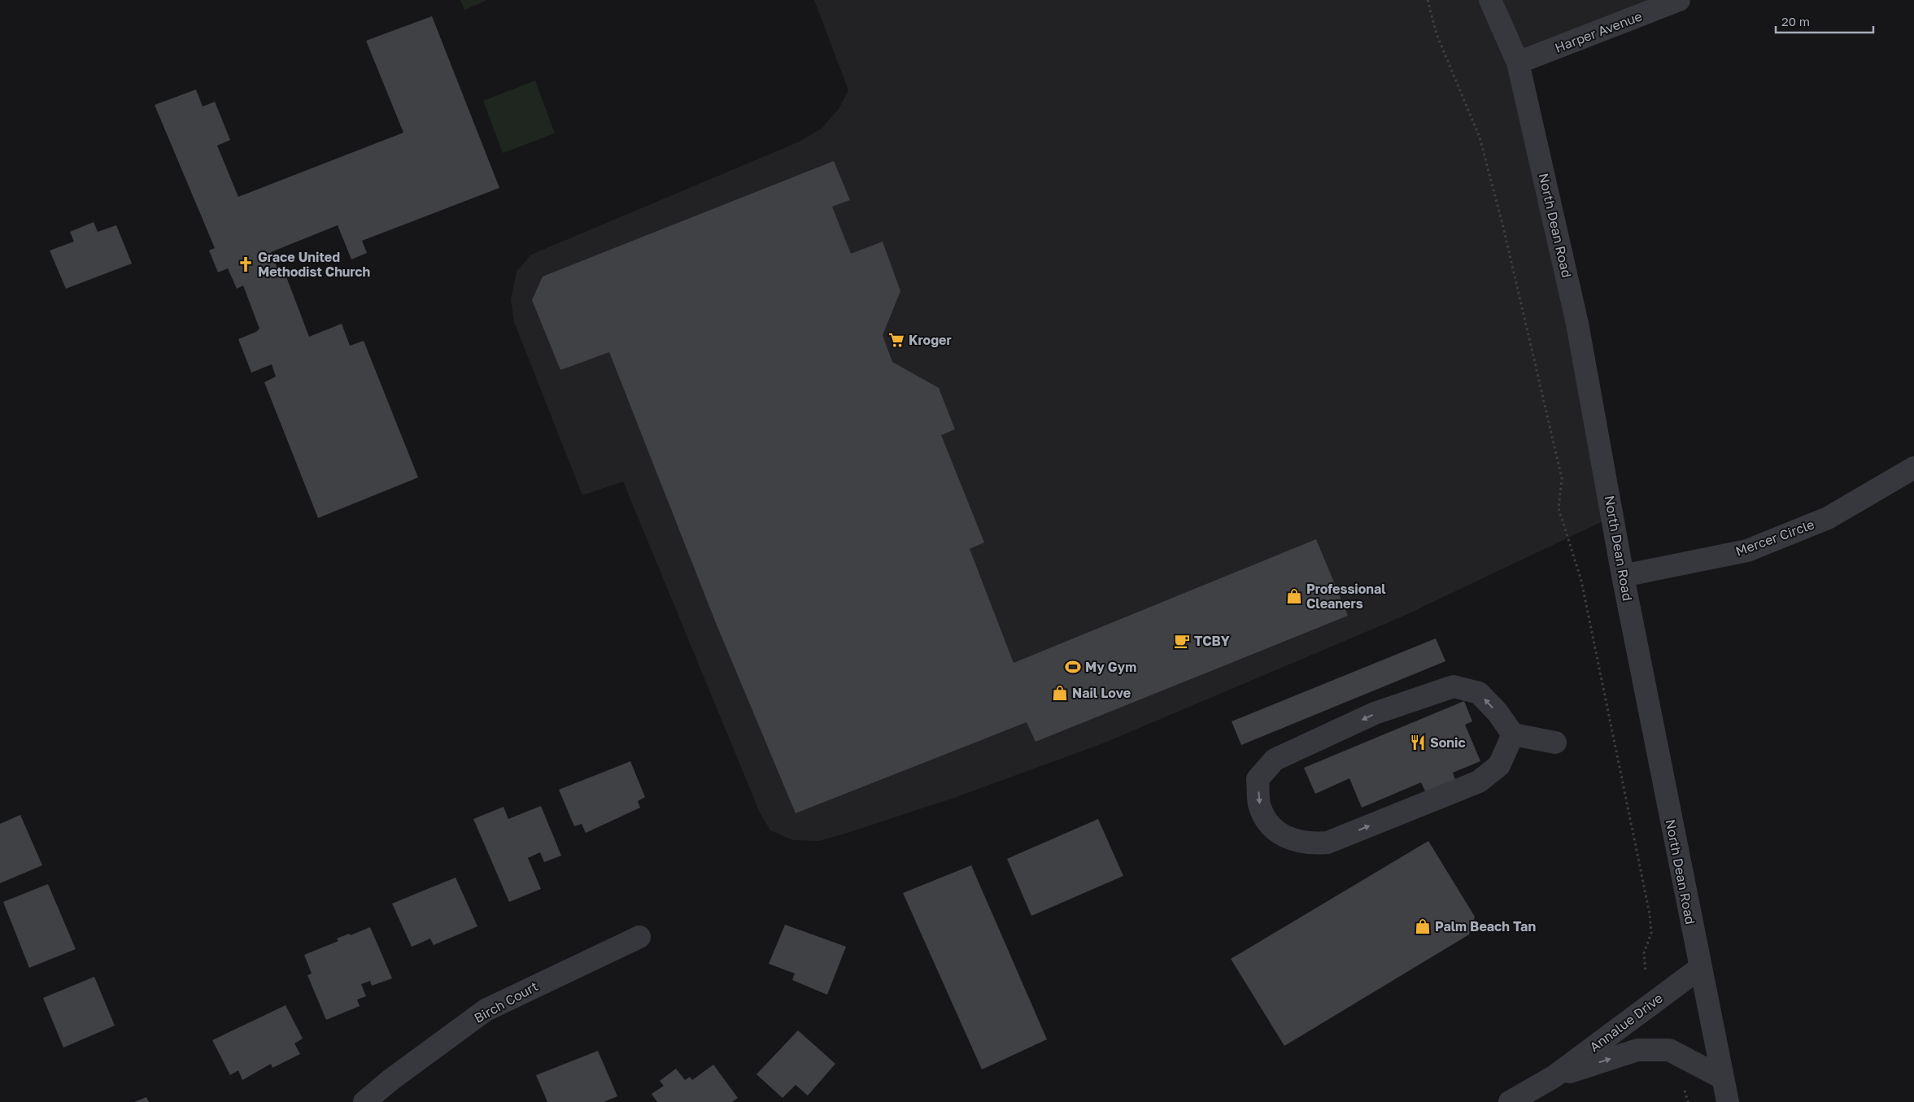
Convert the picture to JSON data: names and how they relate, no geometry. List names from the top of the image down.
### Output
{
  "streets": {
    "street": [
      "Harper Avenue",
      "North Dean Road",
      "Mercer Circle",
      "Birch Court",
      "Annalue Drive"
    ]
  },
  "crossings": [
    ["Harper Avenue", "North Dean Road"],
    ["North Dean Road", "Mercer Circle"],
    ["North Dean Road", "Annalue Drive"]
  ],
  "places": {
    "church": ["Grace United Methodist Church"],
    "supermarket": ["Kroger"],
    "shop": ["Professional Cleaners", "Nail Love", "Palm Beach Tan"],
    "cafe": ["TCBY"],
    "sports": ["My Gym"],
    "restaurant": ["Sonic"]
  },
  "scale_bar": "20 m"
}
